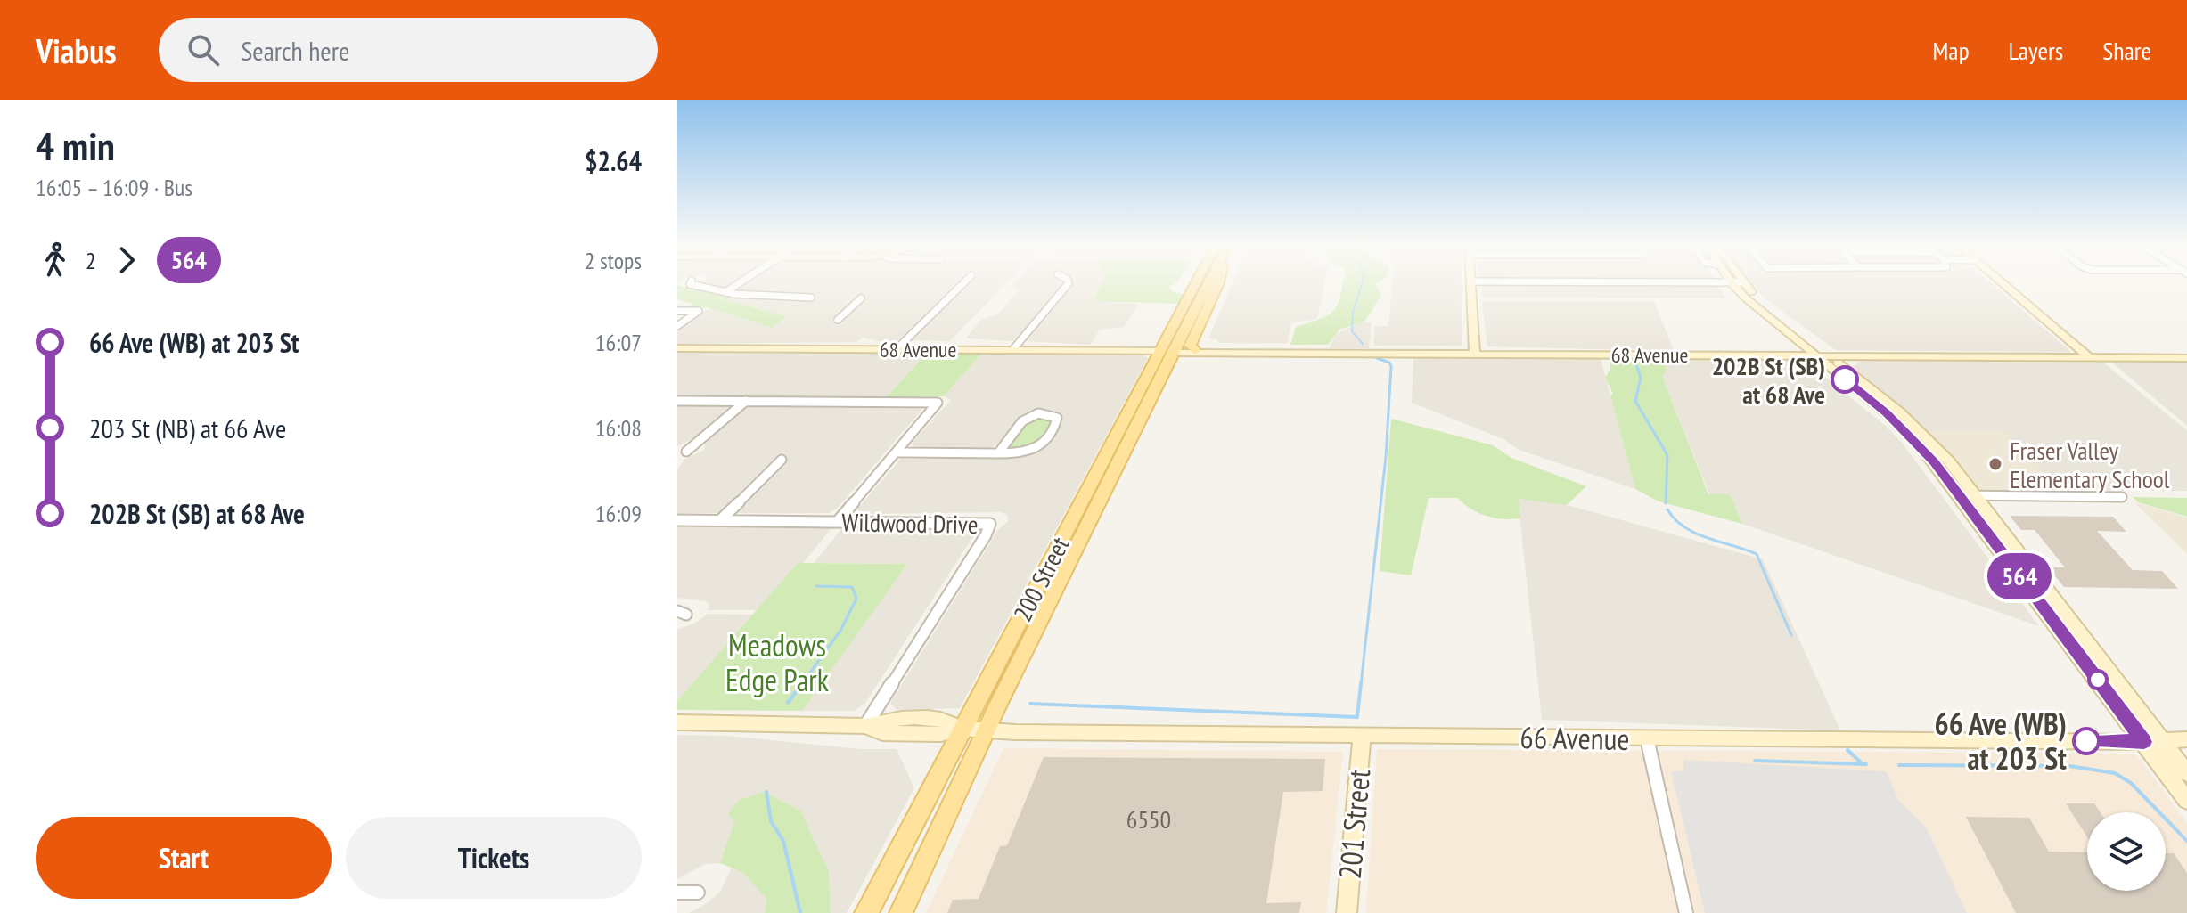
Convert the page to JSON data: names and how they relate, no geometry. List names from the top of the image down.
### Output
{
  "streets": {
    "main road": ["200 Street"],
    "street": [
      "68 Avenue",
      "Wildwood Drive",
      "66 Avenue",
      "201 Street"
    ]
  },
  "crossings": [
    ["68 Avenue", "200 Street"],
    ["Wildwood Drive", "66 Avenue"],
    ["200 Street", "66 Avenue"],
    ["66 Avenue", "201 Street"]
  ],
  "parks": ["Meadows Edge Park"],
  "places": ["202B St (SB) at 68 Ave", "Fraser Valley Elementary School", "66 Ave (WB) at 203 St"],
  "lines": ["bus line 564"],
  "house_numbers": ["6550"],
  "page": {
    "header": "Viabus",
    "search": "Search here",
    "nav": ["Map", "Layers", "Share"],
    "heading": ["4 min", "16:05 – 16:09 · Bus", "$2.64"],
    "on_map": "564",
    "legs": ["2", "564", "2 stops"],
    "list": [
      {
        "name": "66 Ave (WB) at 203 St",
        "value": "16:07"
      },
      {
        "name": "203 St (NB) at 66 Ave",
        "value": "16:08"
      },
      {
        "name": "202B St (SB) at 68 Ave",
        "value": "16:09"
      }
    ],
    "buttons": ["Start", "Tickets"]
  }
}
